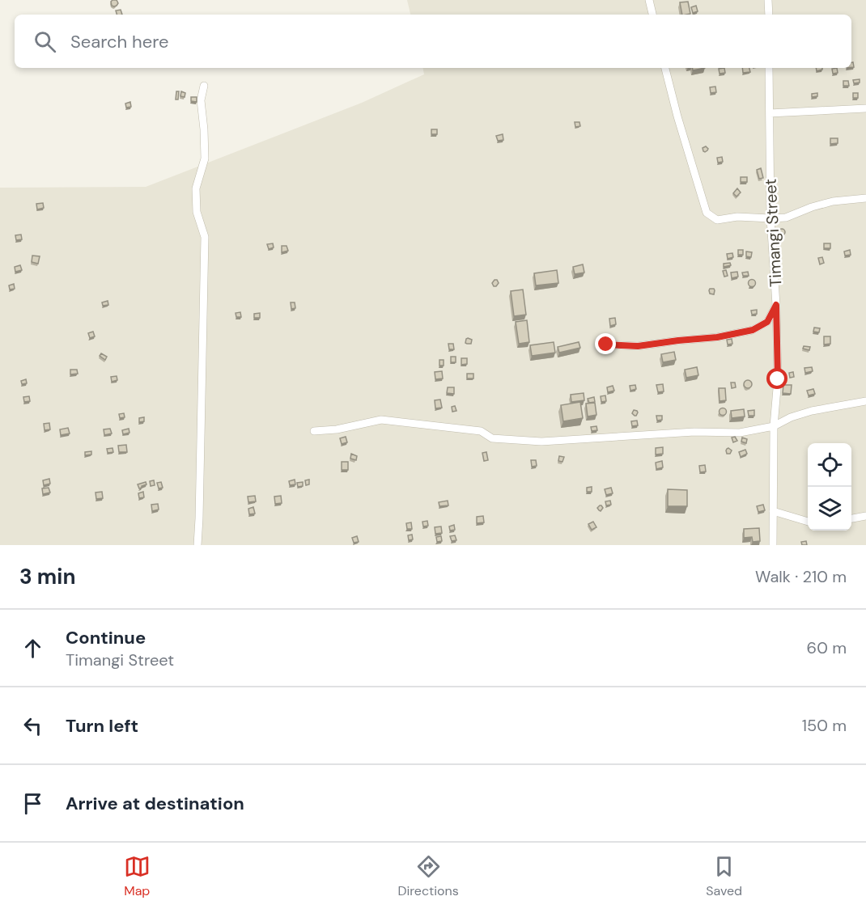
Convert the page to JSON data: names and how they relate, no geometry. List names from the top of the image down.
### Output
{
  "streets": {
    "street": ["Timangi Street"]
  },
  "page": {
    "search": "Search here",
    "heading": ["3 min", "Walk · 210 m"],
    "list": [
      ["Continue", "Timangi Street", "60 m"],
      ["Turn left", "150 m"],
      "Arrive at destination"
    ],
    "nav": ["Map", "Directions", "Saved"]
  }
}
